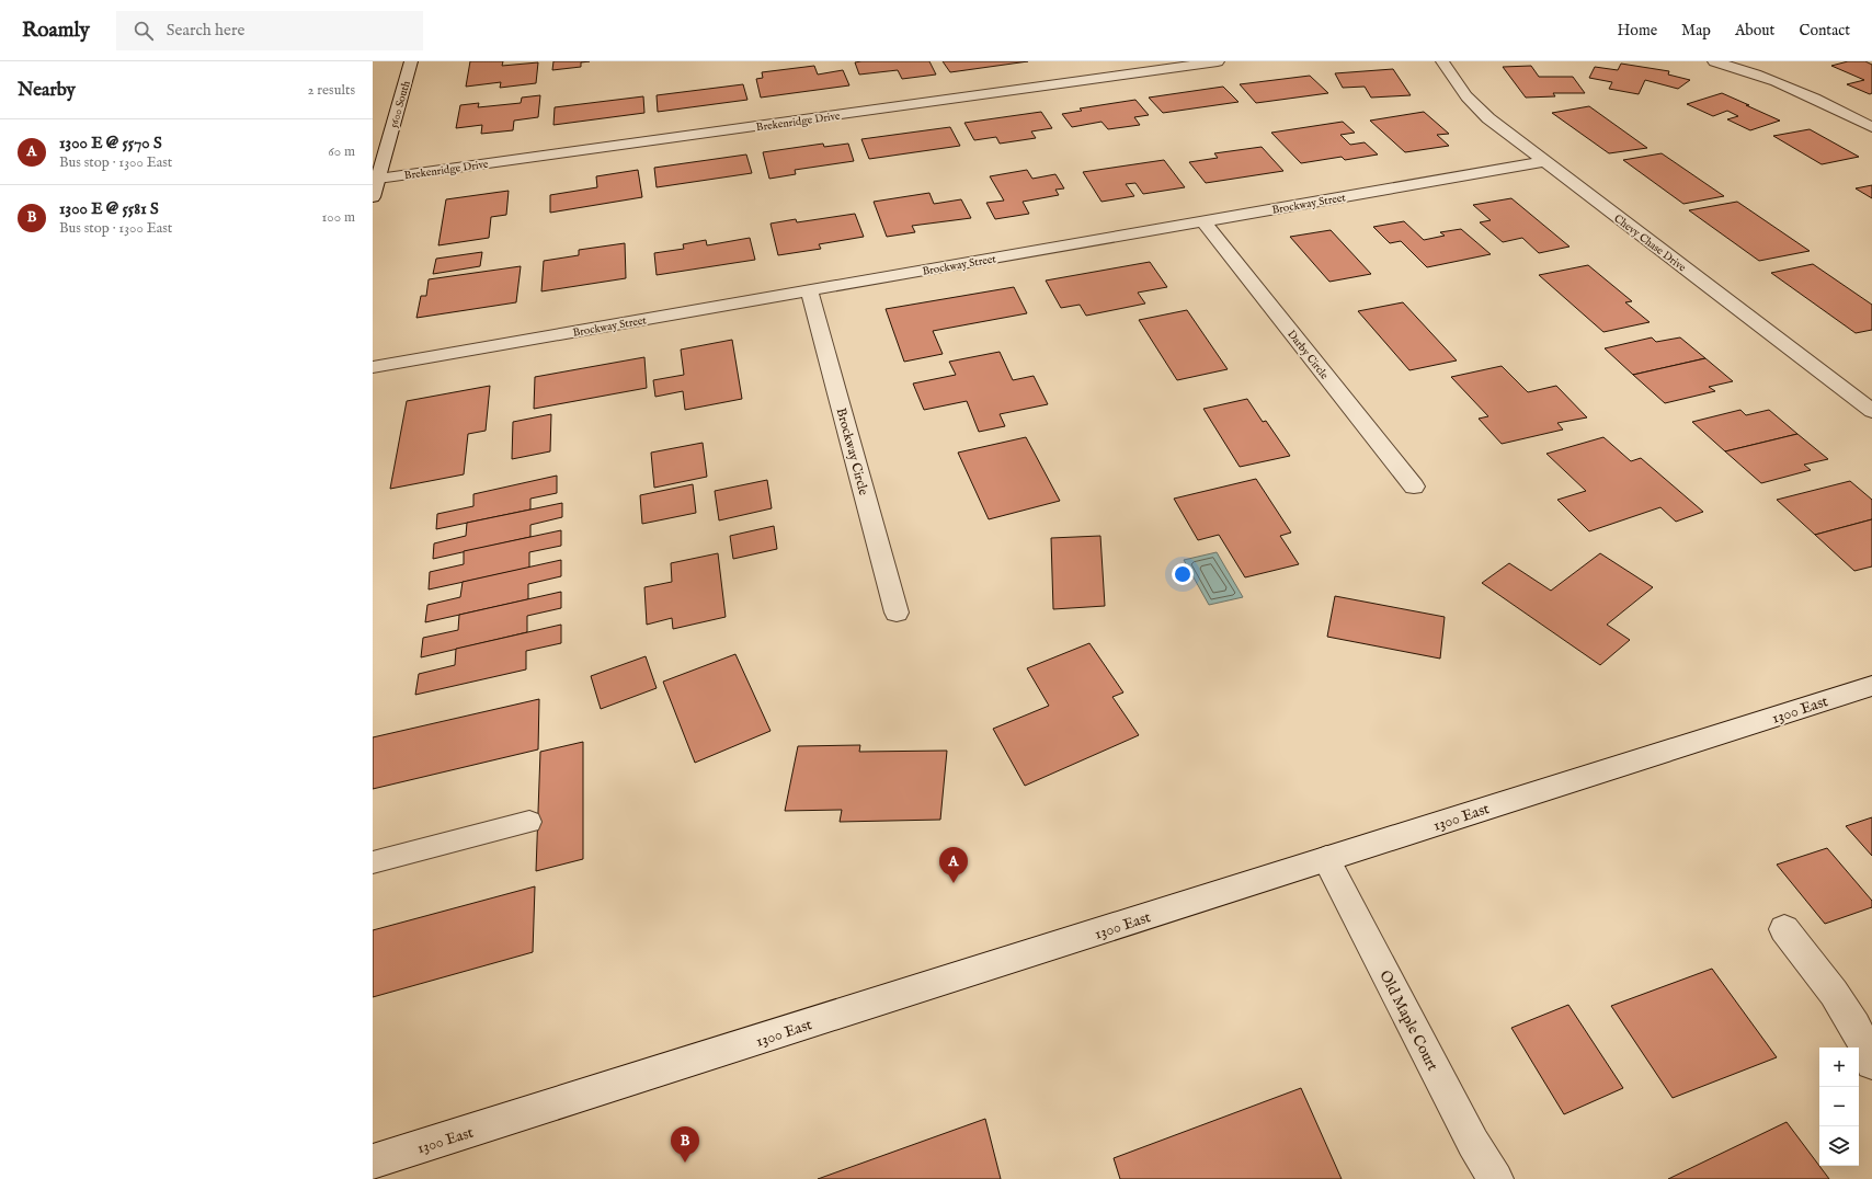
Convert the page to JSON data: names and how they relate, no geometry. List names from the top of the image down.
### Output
{
  "streets": {
    "street": [
      "5600 South",
      "Brekenridge Drive",
      "Brockway Street",
      "Chevy Chase Drive",
      "Darby Circle",
      "Brockway Circle",
      "1300 East",
      "Old Maple Court"
    ]
  },
  "crossings": [
    ["5600 South", "Brekenridge Drive"],
    ["Brockway Street", "Chevy Chase Drive"],
    ["Brockway Street", "Darby Circle"],
    ["Brockway Street", "Brockway Circle"],
    ["1300 East", "Old Maple Court"]
  ],
  "page": {
    "header": "Roamly",
    "search": "Search here",
    "nav": [
      "Home",
      "Map",
      "About",
      "Contact"
    ],
    "heading": ["Nearby", "2 results"],
    "list": [
      {
        "mark": "A",
        "name": "1300 E @ 5570 S",
        "note": "Bus stop · 1300 East",
        "value": "60 m"
      },
      {
        "mark": "B",
        "name": "1300 E @ 5581 S",
        "note": "Bus stop · 1300 East",
        "value": "100 m"
      }
    ],
    "pins": ["A", "B"],
    "map_buttons": ["+", "−"]
  }
}
